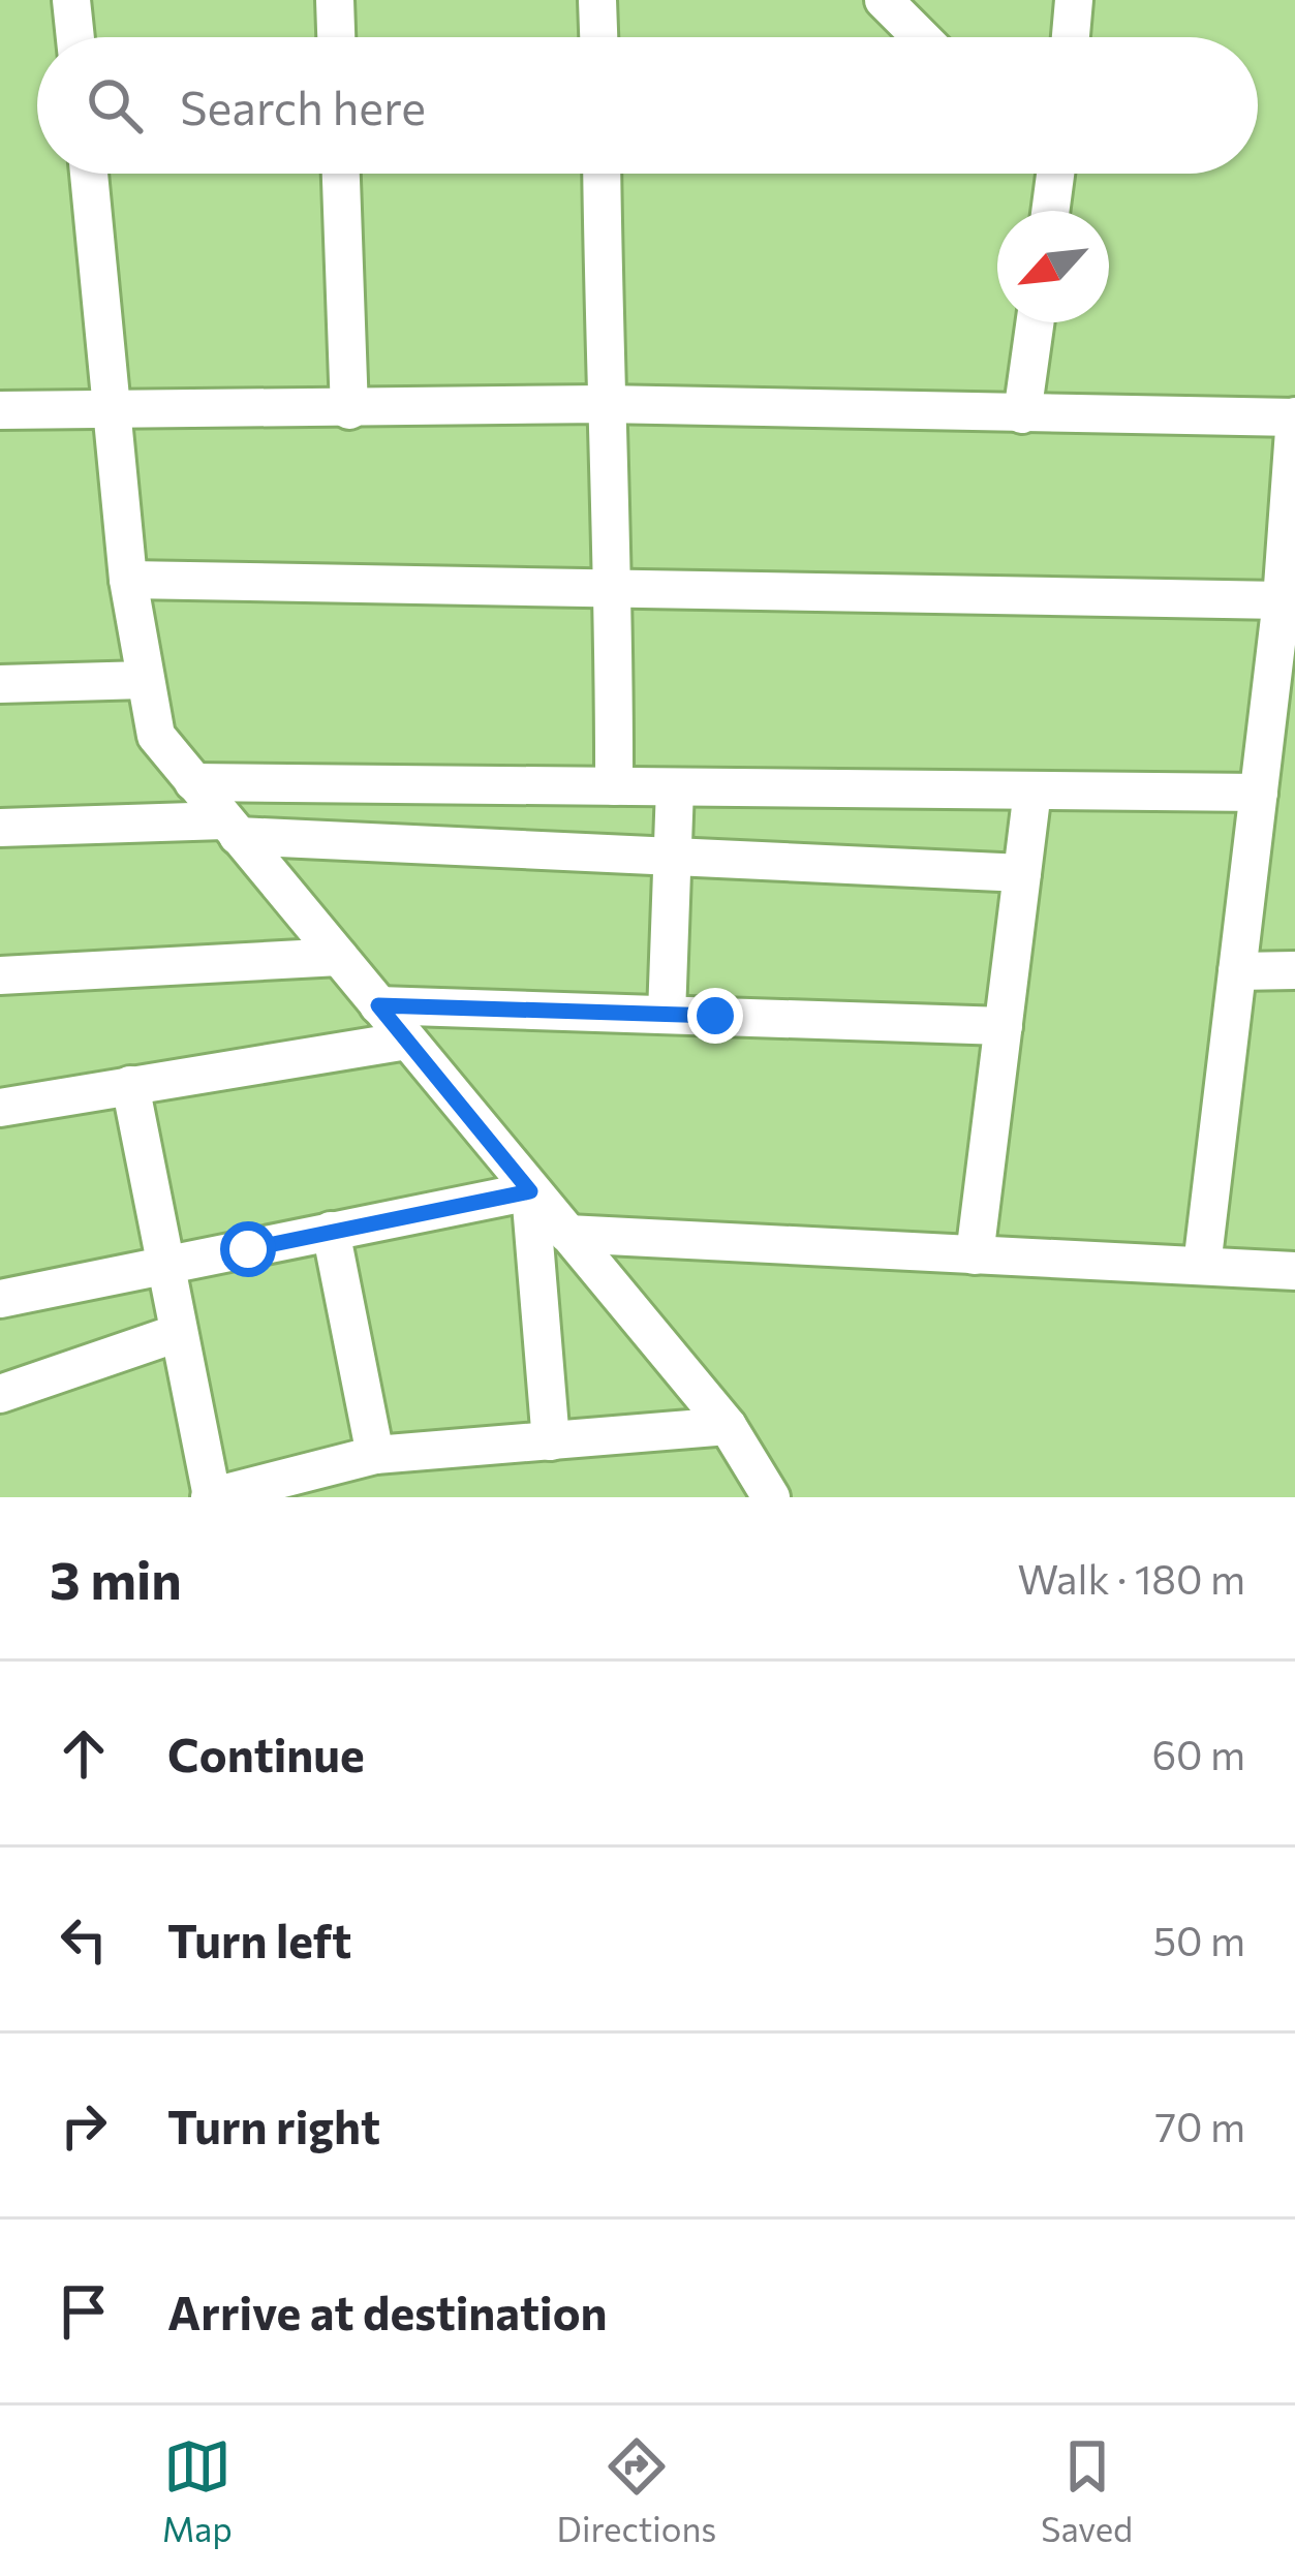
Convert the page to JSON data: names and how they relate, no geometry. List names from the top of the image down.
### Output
{
  "north": "bottom left",
  "page": {
    "search": "Search here",
    "heading": ["3 min", "Walk · 180 m"],
    "list": [
      ["Continue", "60 m"],
      ["Turn left", "50 m"],
      ["Turn right", "70 m"],
      "Arrive at destination"
    ],
    "nav": ["Map", "Directions", "Saved"]
  }
}
